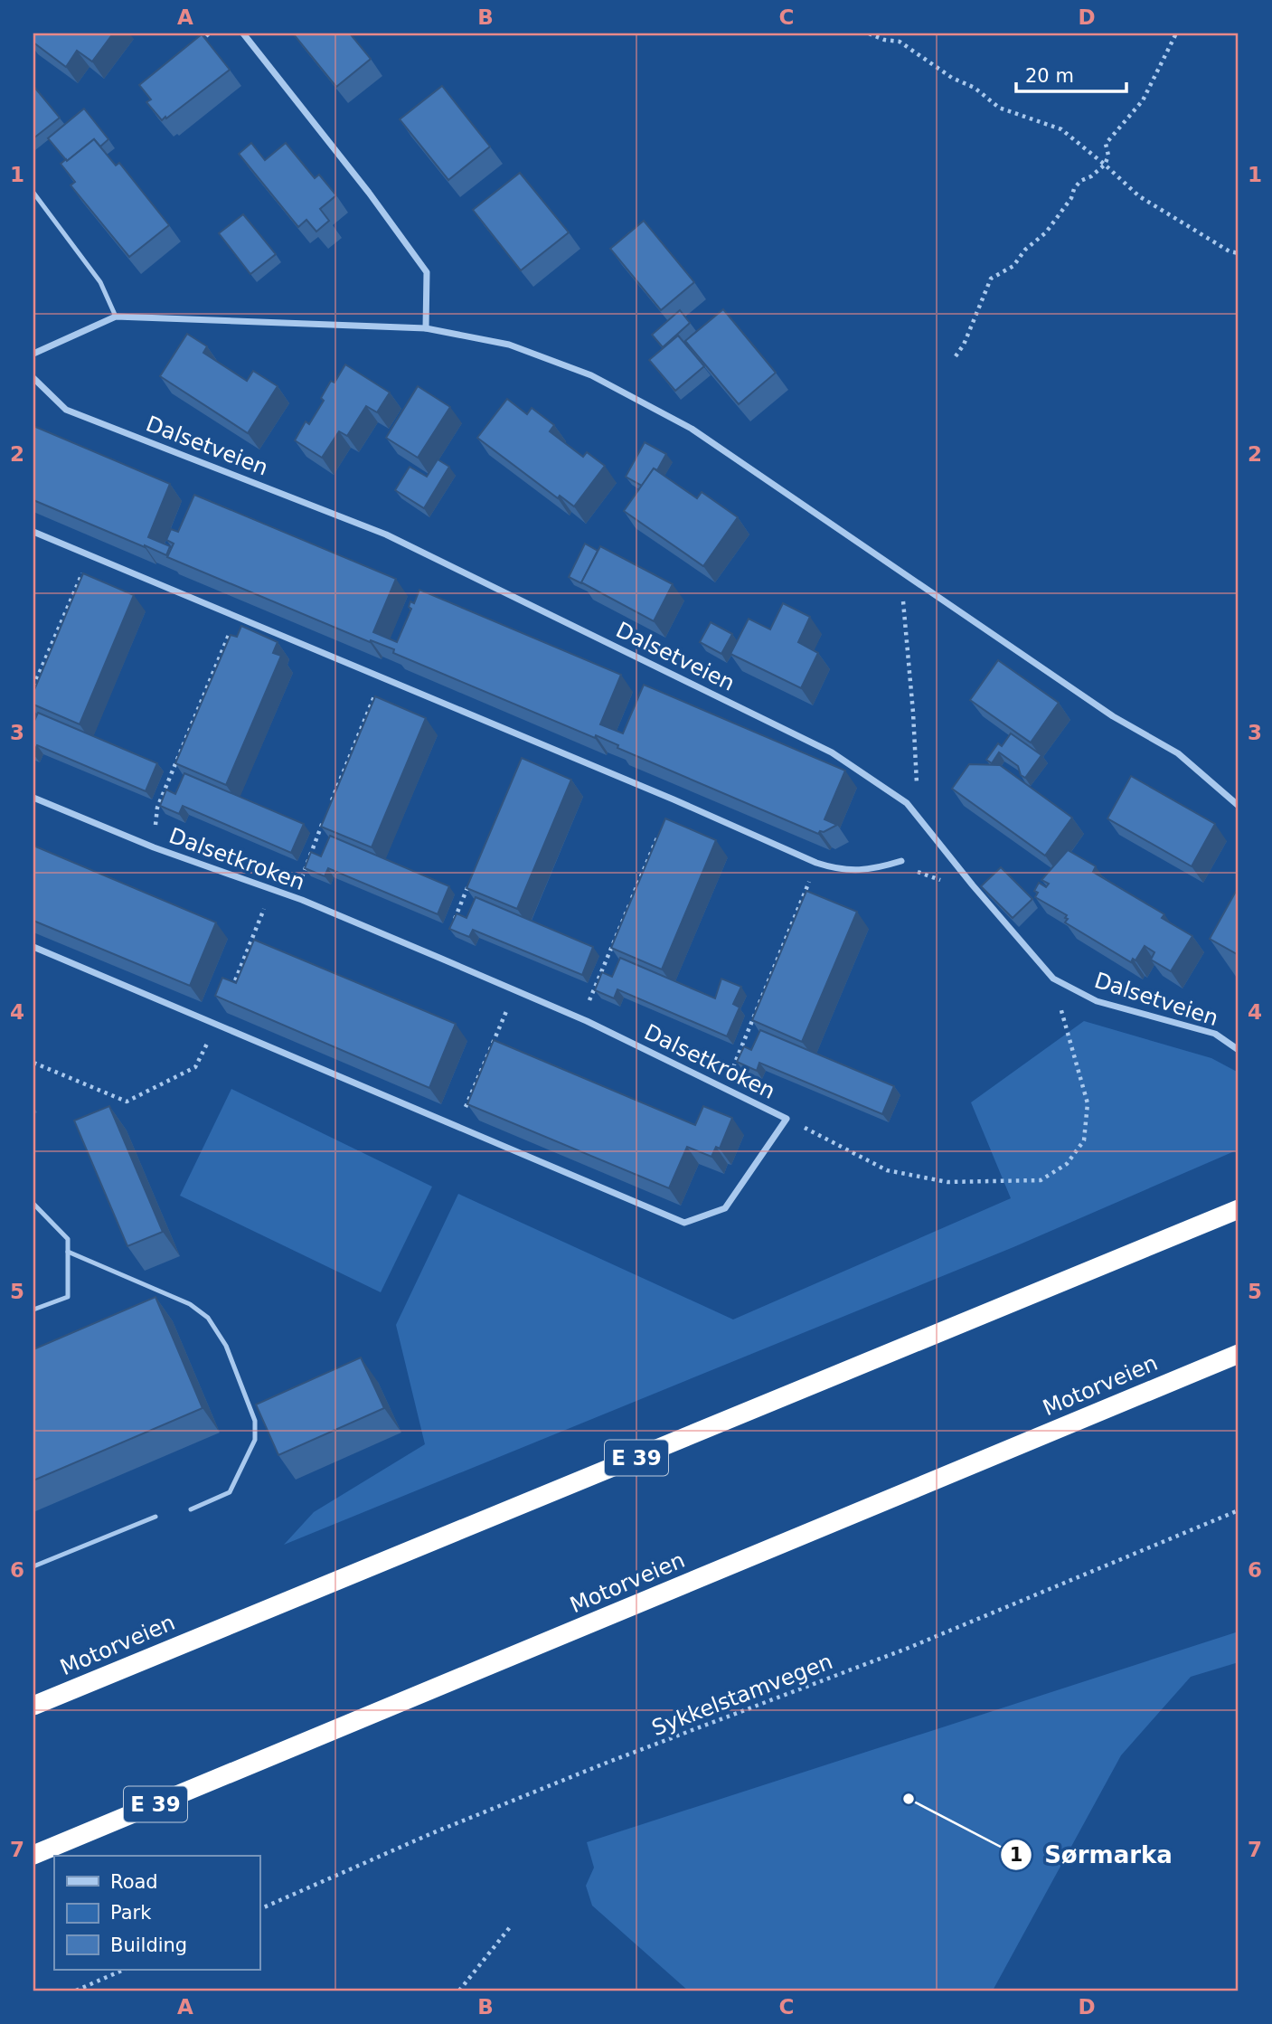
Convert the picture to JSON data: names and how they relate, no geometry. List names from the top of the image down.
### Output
{
  "streets": {
    "highway": ["Motorveien", "E 39"],
    "street": ["Dalsetveien", "Dalsetkroken"],
    "path": ["Sykkelstamvegen"]
  },
  "places": ["Sørmarka"],
  "legend": ["Road", "Park", "Building"],
  "scale_bar": "20 m",
  "grid": {
    "columns": [
      "A",
      "B",
      "C",
      "D"
    ],
    "rows": [
      "1",
      "2",
      "3",
      "4",
      "5",
      "6",
      "7"
    ]
  }
}
